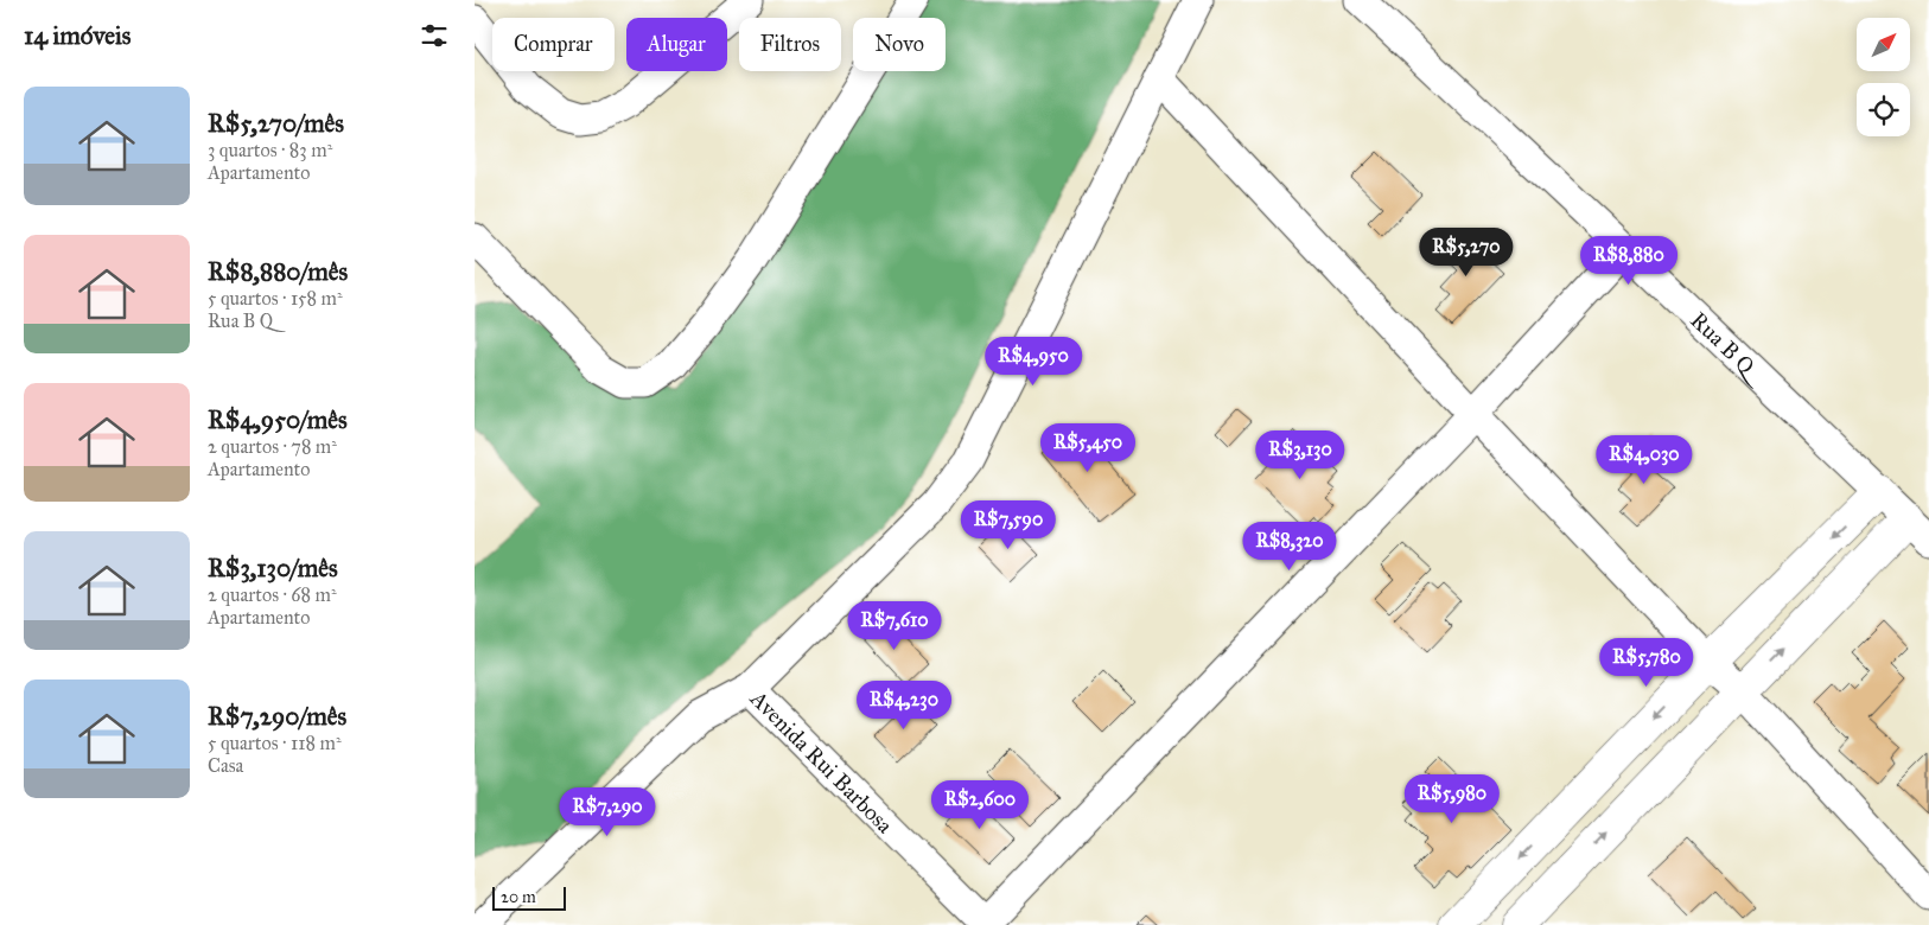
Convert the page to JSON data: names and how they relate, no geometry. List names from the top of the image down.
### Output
{
  "streets": {
    "street": ["Rua B Q", "Avenida Rui Barbosa"]
  },
  "scale_bar": "20 m",
  "north": "top right",
  "page": {
    "heading": "14 imóveis",
    "chip": [
      "Comprar",
      "Alugar",
      "Filtros",
      "Novo"
    ],
    "list": [
      {
        "name": "R$5,270/mês",
        "note": "3 quartos · 83 m² · Apartamento"
      },
      {
        "name": "R$8,880/mês",
        "note": "5 quartos · 158 m² · Rua B Q"
      },
      {
        "name": "R$4,950/mês",
        "note": "2 quartos · 78 m² · Apartamento"
      },
      {
        "name": "R$3,130/mês",
        "note": "2 quartos · 68 m² · Apartamento"
      },
      {
        "name": "R$7,290/mês",
        "note": "5 quartos · 118 m² · Casa"
      }
    ],
    "price": [
      "R$5,270",
      "R$8,880",
      "R$4,950",
      "R$5,450",
      "R$3,130",
      "R$4,030",
      "R$7,590",
      "R$8,320",
      "R$7,610",
      "R$5,780",
      "R$4,230",
      "R$5,980",
      "R$2,600",
      "R$7,290"
    ],
    "scale": "20 m"
  }
}
